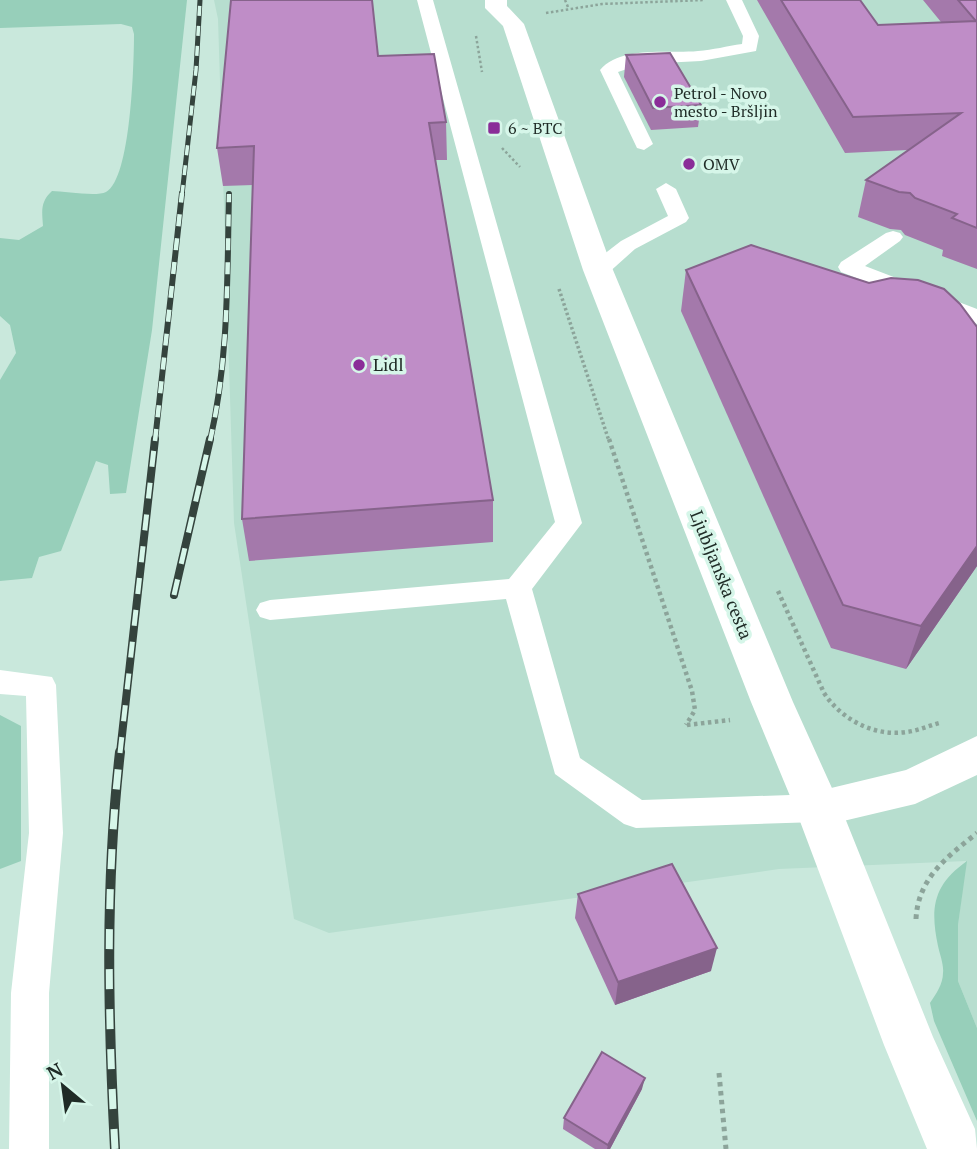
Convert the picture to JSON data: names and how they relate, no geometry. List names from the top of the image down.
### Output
{
  "streets": {
    "main road": ["Ljubljanska cesta"]
  },
  "places": {
    "other": ["Petrol - Novo mesto - Bršljin", "OMV", "Lidl"],
    "transit": ["6 ~ BTC"]
  },
  "north": "top left"
}
